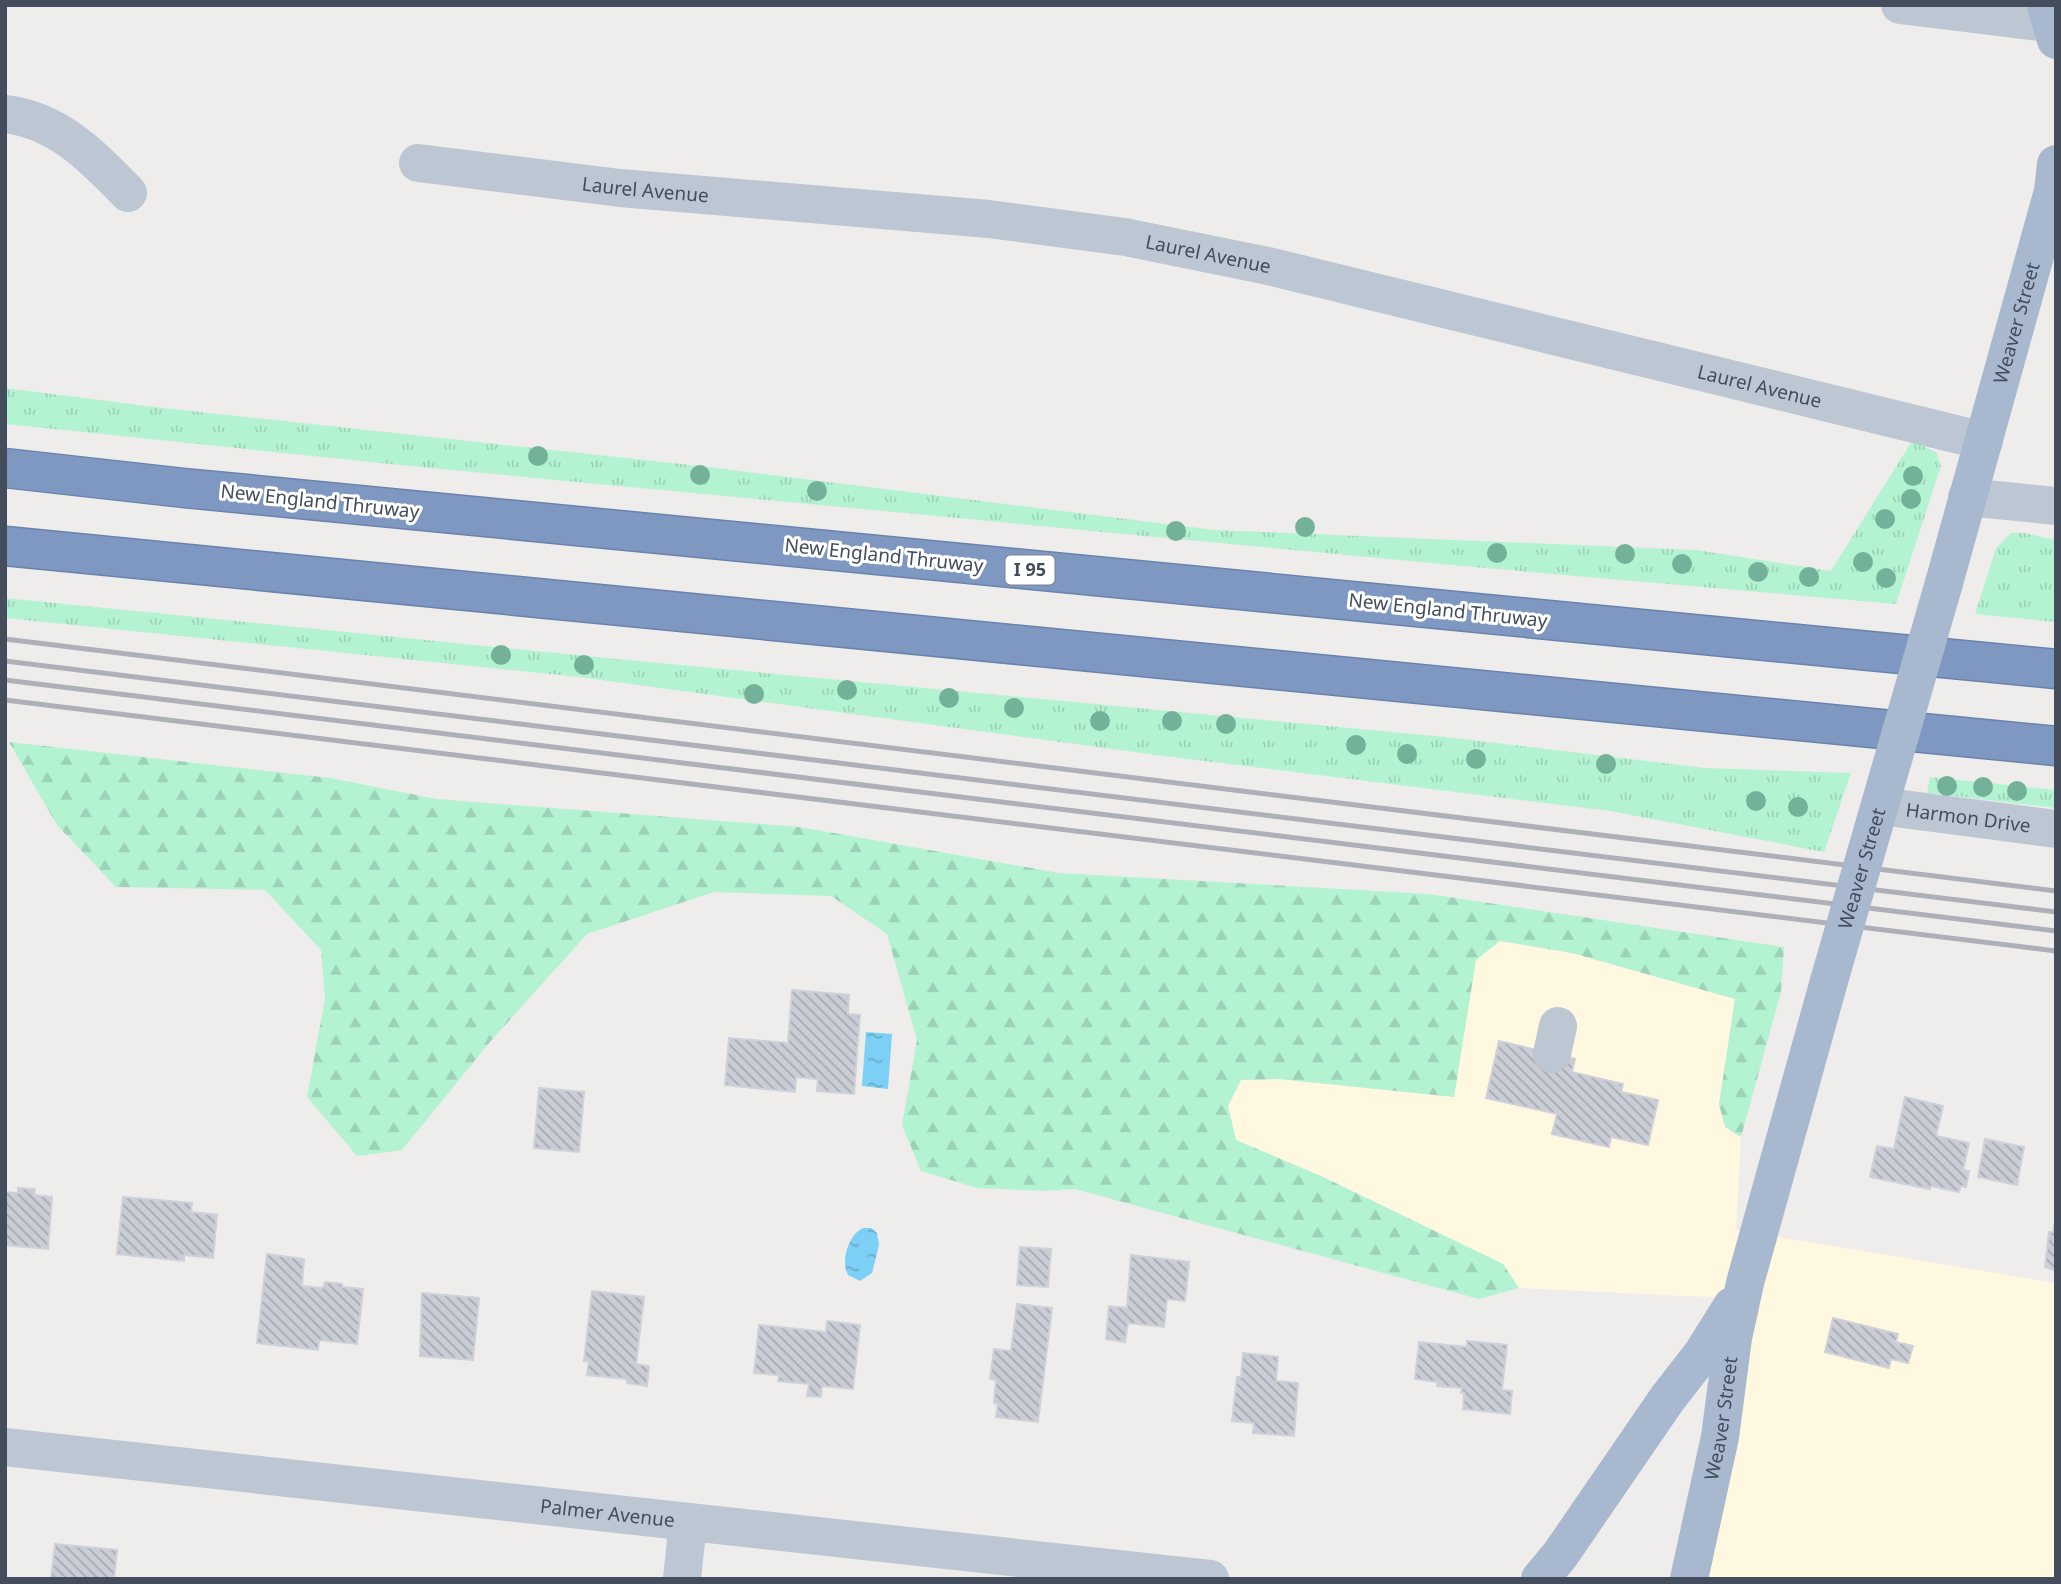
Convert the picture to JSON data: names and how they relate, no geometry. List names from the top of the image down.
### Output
{
  "streets": {
    "highway": ["New England Thruway", "I 95"],
    "main road": ["Weaver Street"],
    "street": ["Laurel Avenue", "Harmon Drive", "Palmer Avenue"]
  },
  "crossings": [
    ["Laurel Avenue", "Weaver Street"],
    ["Weaver Street", "Harmon Drive"]
  ]
}
